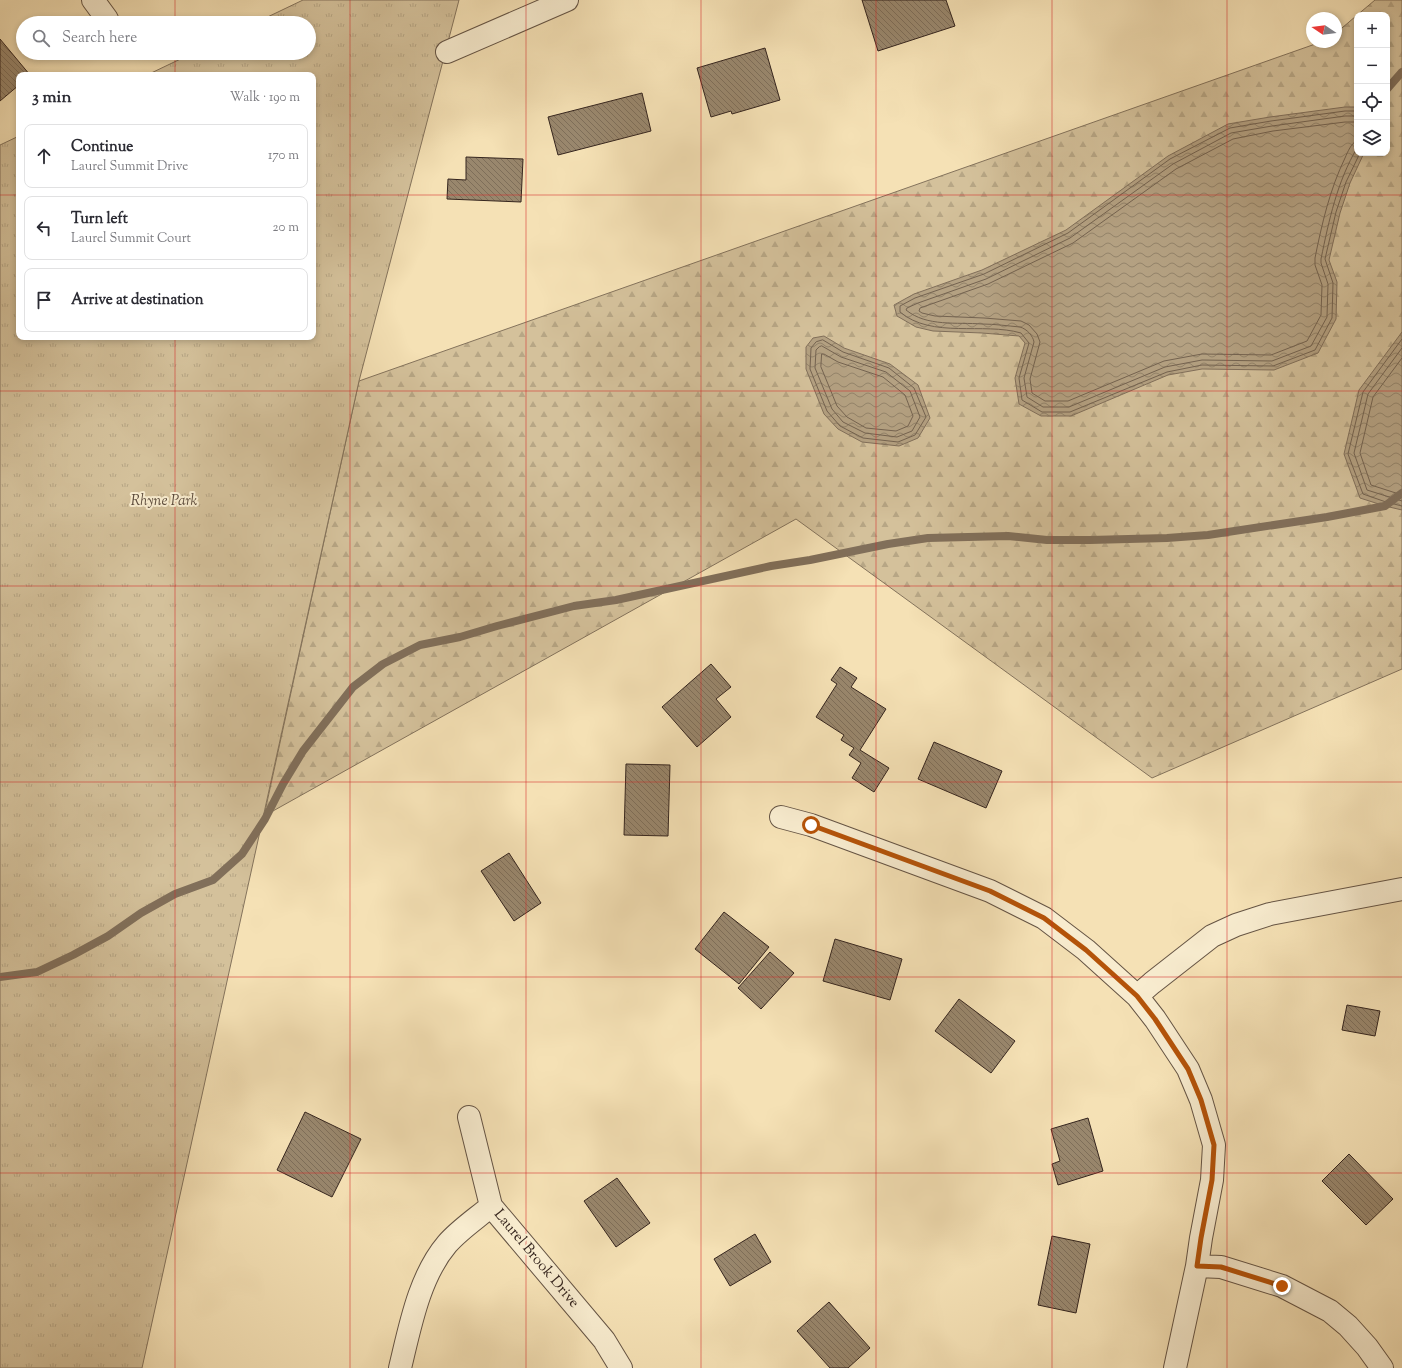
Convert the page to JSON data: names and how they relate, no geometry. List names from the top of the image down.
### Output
{
  "streets": {
    "street": ["Laurel Brook Drive"]
  },
  "parks": ["Rhyne Park"],
  "north": "left",
  "page": {
    "map_buttons": ["+", "−"],
    "search": "Search here",
    "heading": ["3 min", "Walk · 190 m"],
    "list": [
      ["Continue", "Laurel Summit Drive", "170 m"],
      ["Turn left", "Laurel Summit Court", "20 m"],
      "Arrive at destination"
    ]
  }
}
